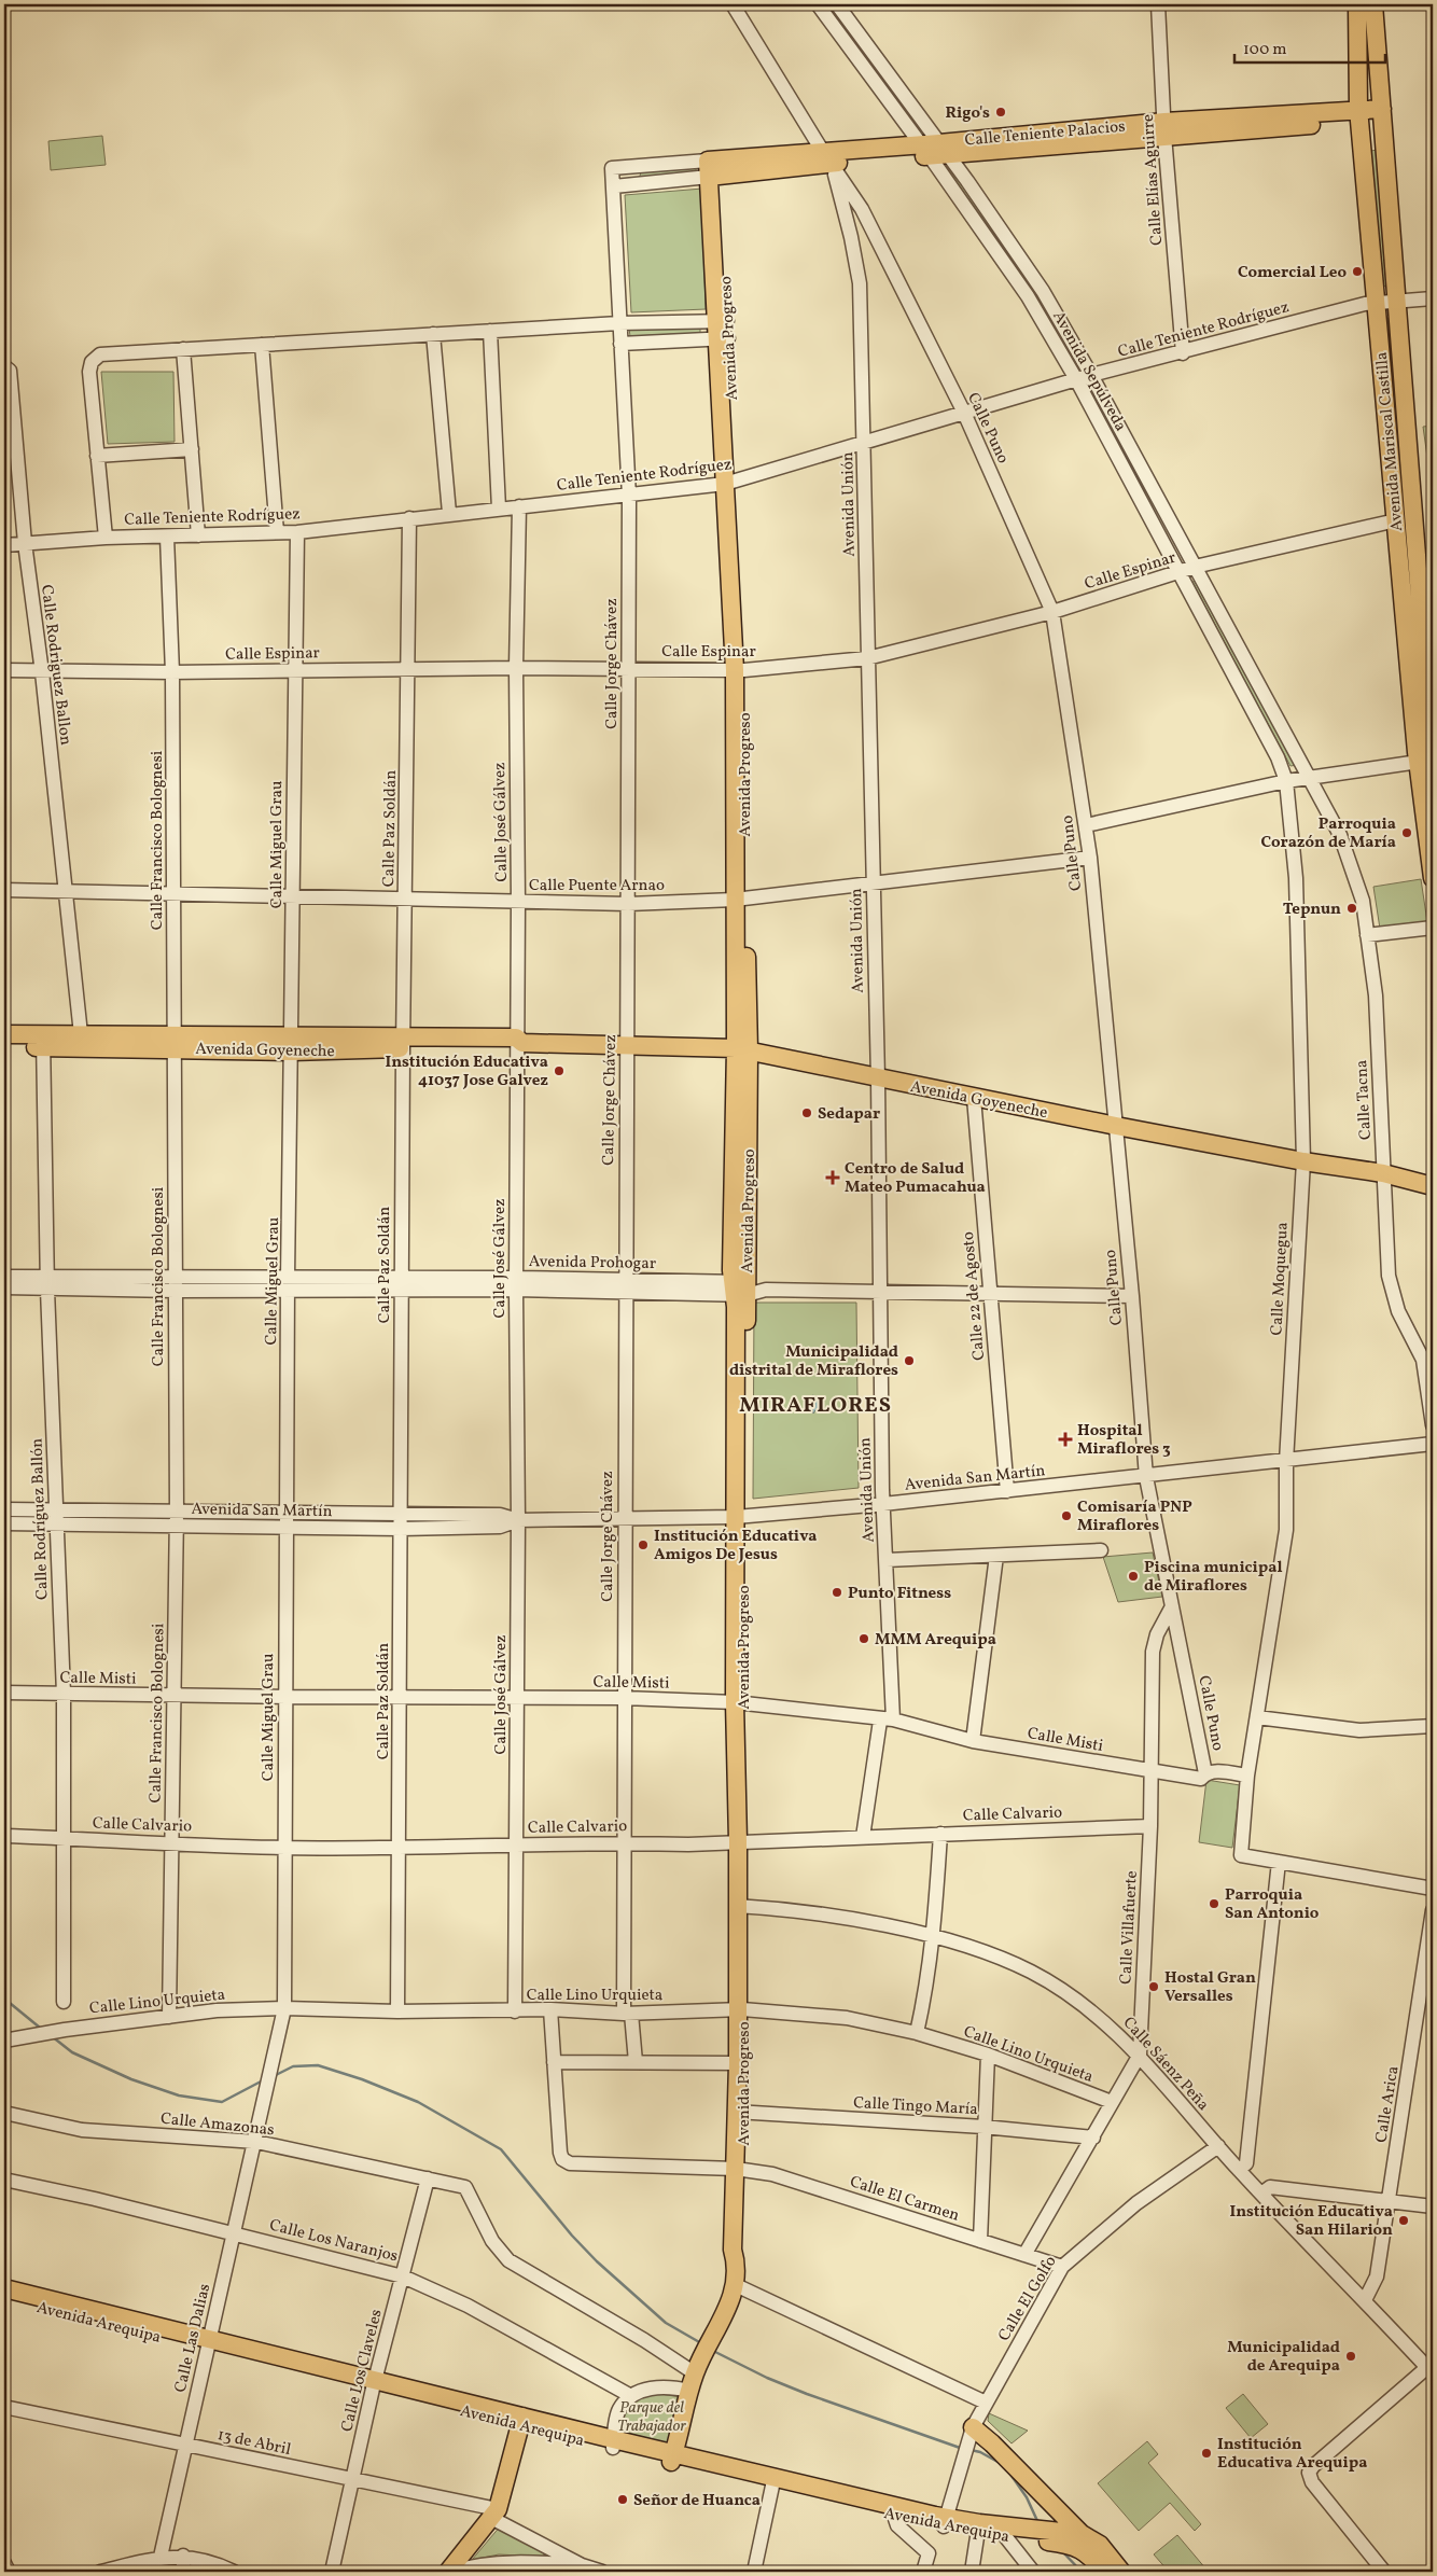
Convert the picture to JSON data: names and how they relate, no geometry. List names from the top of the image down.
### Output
{
  "streets": {
    "main road": [
      "Calle Teniente Palacios",
      "Avenida Progreso",
      "Avenida Mariscal Castilla",
      "Avenida Goyeneche",
      "Avenida Arequipa"
    ],
    "street": [
      "Calle Elías Aguirre",
      "Calle Teniente Rodríguez",
      "Avenida Sepúlveda",
      "Calle Puno",
      "Avenida Unión",
      "Calle Espinar",
      "Calle Jorge Chávez",
      "Calle Rodriguez Ballon",
      "Calle José Gálvez",
      "Calle Paz Soldán",
      "Calle Francisco Bolognesi",
      "Calle Miguel Grau",
      "Calle Puente Arnao",
      "Calle Tacna",
      "Avenida Prohogar",
      "Calle Moquegua",
      "Calle 22 de Agosto",
      "Avenida San Martín",
      "Calle Rodríguez Ballón",
      "Calle Misti",
      "Calle Calvario",
      "Calle Villafuerte",
      "Calle Lino Urquieta",
      "Calle Sáenz Peña",
      "Calle Arica",
      "Calle Tingo María",
      "Calle Amazonas",
      "Calle El Carmen",
      "Calle Los Naranjos",
      "Calle El Golfo",
      "Calle Las Dalias",
      "Calle Los Claveles",
      "13 de Abril"
    ]
  },
  "crossings": [
    ["Calle Teniente Palacios", "Calle Elías Aguirre"],
    ["Calle Teniente Palacios", "Avenida Progreso"],
    ["Calle Teniente Palacios", "Avenida Sepúlveda"],
    ["Calle Teniente Palacios", "Calle Puno"],
    ["Calle Teniente Palacios", "Avenida Mariscal Castilla"],
    ["Calle Teniente Palacios", "Avenida Unión"],
    ["Calle Elías Aguirre", "Calle Teniente Rodríguez"],
    ["Calle Teniente Rodríguez", "Avenida Progreso"],
    ["Calle Teniente Rodríguez", "Avenida Sepúlveda"],
    ["Calle Teniente Rodríguez", "Calle Puno"],
    ["Calle Teniente Rodríguez", "Avenida Mariscal Castilla"],
    ["Calle Teniente Rodríguez", "Avenida Unión"],
    ["Calle Teniente Rodríguez", "Calle Jorge Chávez"],
    ["Calle Teniente Rodríguez", "Calle Rodriguez Ballon"],
    ["Calle Teniente Rodríguez", "Calle José Gálvez"],
    ["Calle Teniente Rodríguez", "Calle Paz Soldán"],
    ["Calle Teniente Rodríguez", "Calle Francisco Bolognesi"],
    ["Calle Teniente Rodríguez", "Calle Miguel Grau"],
    ["Avenida Progreso", "Calle Espinar"],
    ["Avenida Progreso", "Calle Puente Arnao"],
    ["Avenida Progreso", "Avenida Goyeneche"],
    ["Avenida Progreso", "Avenida Prohogar"],
    ["Avenida Progreso", "Avenida San Martín"],
    ["Avenida Progreso", "Calle Misti"],
    ["Avenida Progreso", "Calle Calvario"],
    ["Avenida Progreso", "Calle Lino Urquieta"],
    ["Avenida Progreso", "Calle Sáenz Peña"],
    ["Avenida Progreso", "Calle Tingo María"],
    ["Avenida Progreso", "Calle Amazonas"],
    ["Avenida Progreso", "Calle El Carmen"],
    ["Avenida Progreso", "Avenida Arequipa"],
    ["Avenida Sepúlveda", "Calle Espinar"],
    ["Avenida Sepúlveda", "Calle Tacna"],
    ["Avenida Sepúlveda", "Calle Moquegua"],
    ["Calle Puno", "Avenida Unión"],
    ["Calle Puno", "Calle Espinar"],
    ["Calle Puno", "Calle Puente Arnao"],
    ["Calle Puno", "Avenida Goyeneche"],
    ["Calle Puno", "Avenida Prohogar"],
    ["Calle Puno", "Avenida San Martín"],
    ["Calle Puno", "Calle Misti"],
    ["Calle Puno", "Calle Villafuerte"],
    ["Avenida Mariscal Castilla", "Calle Espinar"],
    ["Avenida Unión", "Calle Espinar"],
    ["Avenida Unión", "Calle Puente Arnao"],
    ["Avenida Unión", "Avenida Goyeneche"],
    ["Avenida Unión", "Avenida Prohogar"],
    ["Avenida Unión", "Avenida San Martín"],
    ["Avenida Unión", "Calle Misti"],
    ["Avenida Unión", "Calle Calvario"],
    ["Calle Espinar", "Calle Jorge Chávez"],
    ["Calle Espinar", "Calle Rodriguez Ballon"],
    ["Calle Espinar", "Calle José Gálvez"],
    ["Calle Espinar", "Calle Paz Soldán"],
    ["Calle Espinar", "Calle Francisco Bolognesi"],
    ["Calle Espinar", "Calle Miguel Grau"],
    ["Calle Jorge Chávez", "Calle Puente Arnao"],
    ["Calle Jorge Chávez", "Avenida Goyeneche"],
    ["Calle Jorge Chávez", "Avenida Prohogar"],
    ["Calle Jorge Chávez", "Avenida San Martín"],
    ["Calle Jorge Chávez", "Calle Misti"],
    ["Calle Jorge Chávez", "Calle Calvario"],
    ["Calle Jorge Chávez", "Calle Lino Urquieta"],
    ["Calle Rodriguez Ballon", "Calle Puente Arnao"],
    ["Calle Rodriguez Ballon", "Avenida Goyeneche"],
    ["Calle José Gálvez", "Calle Puente Arnao"],
    ["Calle José Gálvez", "Avenida Goyeneche"],
    ["Calle José Gálvez", "Avenida Prohogar"],
    ["Calle José Gálvez", "Avenida San Martín"],
    ["Calle José Gálvez", "Calle Misti"],
    ["Calle José Gálvez", "Calle Calvario"],
    ["Calle José Gálvez", "Calle Lino Urquieta"],
    ["Calle Paz Soldán", "Calle Puente Arnao"],
    ["Calle Paz Soldán", "Avenida Goyeneche"],
    ["Calle Paz Soldán", "Avenida Prohogar"],
    ["Calle Paz Soldán", "Avenida San Martín"],
    ["Calle Paz Soldán", "Calle Misti"],
    ["Calle Paz Soldán", "Calle Calvario"],
    ["Calle Paz Soldán", "Calle Lino Urquieta"],
    ["Calle Francisco Bolognesi", "Calle Puente Arnao"],
    ["Calle Francisco Bolognesi", "Avenida Goyeneche"],
    ["Calle Francisco Bolognesi", "Avenida Prohogar"],
    ["Calle Francisco Bolognesi", "Avenida San Martín"],
    ["Calle Francisco Bolognesi", "Calle Misti"],
    ["Calle Francisco Bolognesi", "Calle Calvario"],
    ["Calle Francisco Bolognesi", "Calle Lino Urquieta"],
    ["Calle Miguel Grau", "Calle Puente Arnao"],
    ["Calle Miguel Grau", "Avenida Goyeneche"],
    ["Calle Miguel Grau", "Avenida Prohogar"],
    ["Calle Miguel Grau", "Avenida San Martín"],
    ["Calle Miguel Grau", "Calle Misti"],
    ["Calle Miguel Grau", "Calle Calvario"],
    ["Calle Miguel Grau", "Calle Lino Urquieta"],
    ["Calle Miguel Grau", "Calle Las Dalias"],
    ["Avenida Goyeneche", "Calle Tacna"],
    ["Avenida Goyeneche", "Calle Moquegua"],
    ["Avenida Goyeneche", "Calle 22 de Agosto"],
    ["Avenida Goyeneche", "Calle Rodríguez Ballón"],
    ["Avenida Prohogar", "Calle 22 de Agosto"],
    ["Avenida Prohogar", "Calle Rodríguez Ballón"],
    ["Calle Moquegua", "Avenida San Martín"],
    ["Calle Moquegua", "Calle Misti"],
    ["Calle 22 de Agosto", "Avenida San Martín"],
    ["Avenida San Martín", "Calle Rodríguez Ballón"],
    ["Calle Rodríguez Ballón", "Calle Misti"],
    ["Calle Rodríguez Ballón", "Calle Calvario"],
    ["Calle Misti", "Calle Villafuerte"],
    ["Calle Calvario", "Calle Villafuerte"],
    ["Calle Villafuerte", "Calle Lino Urquieta"],
    ["Calle Villafuerte", "Calle Sáenz Peña"],
    ["Calle Villafuerte", "Calle Tingo María"],
    ["Calle Villafuerte", "Calle El Carmen"],
    ["Calle Sáenz Peña", "Calle Arica"],
    ["Calle Sáenz Peña", "Calle El Golfo"],
    ["Calle Amazonas", "Calle Las Dalias"],
    ["Calle Amazonas", "Calle Los Claveles"],
    ["Calle El Carmen", "Calle El Golfo"],
    ["Calle Los Naranjos", "Calle Las Dalias"],
    ["Calle Los Naranjos", "Calle Los Claveles"],
    ["Calle El Golfo", "Avenida Arequipa"],
    ["Avenida Arequipa", "Calle Las Dalias"],
    ["Avenida Arequipa", "Calle Los Claveles"],
    ["Calle Las Dalias", "13 de Abril"],
    ["Calle Los Claveles", "13 de Abril"]
  ],
  "districts": ["MIRAFLORES"],
  "parks": ["Parque del Trabajador"],
  "places": {
    "other": [
      "Rigo's",
      "Comercial Leo",
      "Parroquia Corazón de María",
      "Tepnun",
      "Institución Educativa 41037 Jose Galvez",
      "Sedapar",
      "Municipalidad distrital de Miraflores",
      "Comisaría PNP Miraflores",
      "Institución Educativa Amigos De Jesus",
      "Piscina municipal de Miraflores",
      "Punto Fitness",
      "MMM Arequipa",
      "Parroquia San Antonio",
      "Hostal Gran Versalles",
      "Institución Educativa San Hilarion",
      "Municipalidad de Arequipa",
      "Institución Educativa Arequipa",
      "Señor de Huanca"
    ],
    "health": ["Centro de Salud Mateo Pumacahua", "Hospital Miraflores 3"]
  },
  "scale_bar": "100 m"
}
